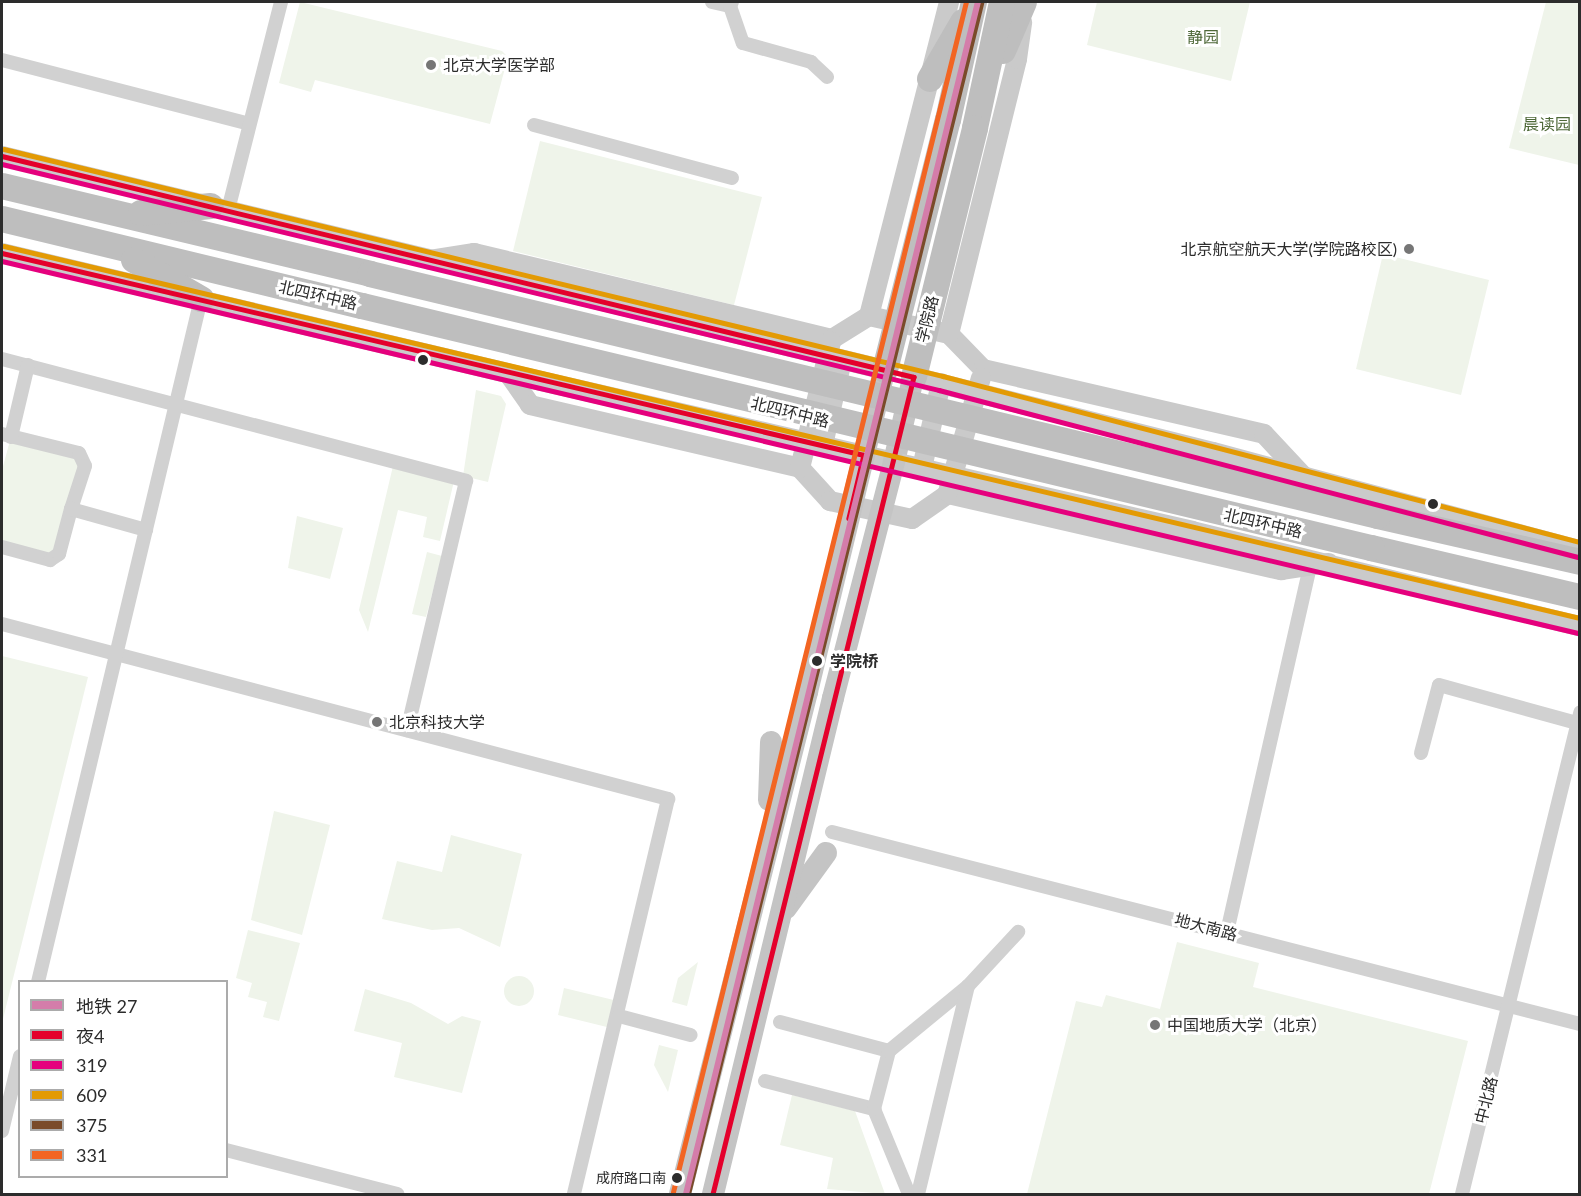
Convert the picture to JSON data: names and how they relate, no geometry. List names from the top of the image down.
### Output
{
  "streets": {
    "highway": ["北四环中路", "学院路"],
    "street": ["地大南路", "中北路"]
  },
  "crossings": [
    ["北四环中路", "学院路"],
    ["地大南路", "中北路"]
  ],
  "parks": ["静园", "晨读园"],
  "places": [
    "北京大学医学部",
    "北京航空航天大学(学院路校区)",
    "学院桥",
    "北京科技大学",
    "中国地质大学（北京）",
    "成府路口南"
  ],
  "lines": [
    "metro line 27",
    "transit line 331",
    "transit line 375",
    "transit line 609",
    "transit line 夜4",
    "transit line 319"
  ],
  "legend": [
    "地铁 27",
    "夜4",
    "319",
    "609",
    "375",
    "331"
  ]
}
